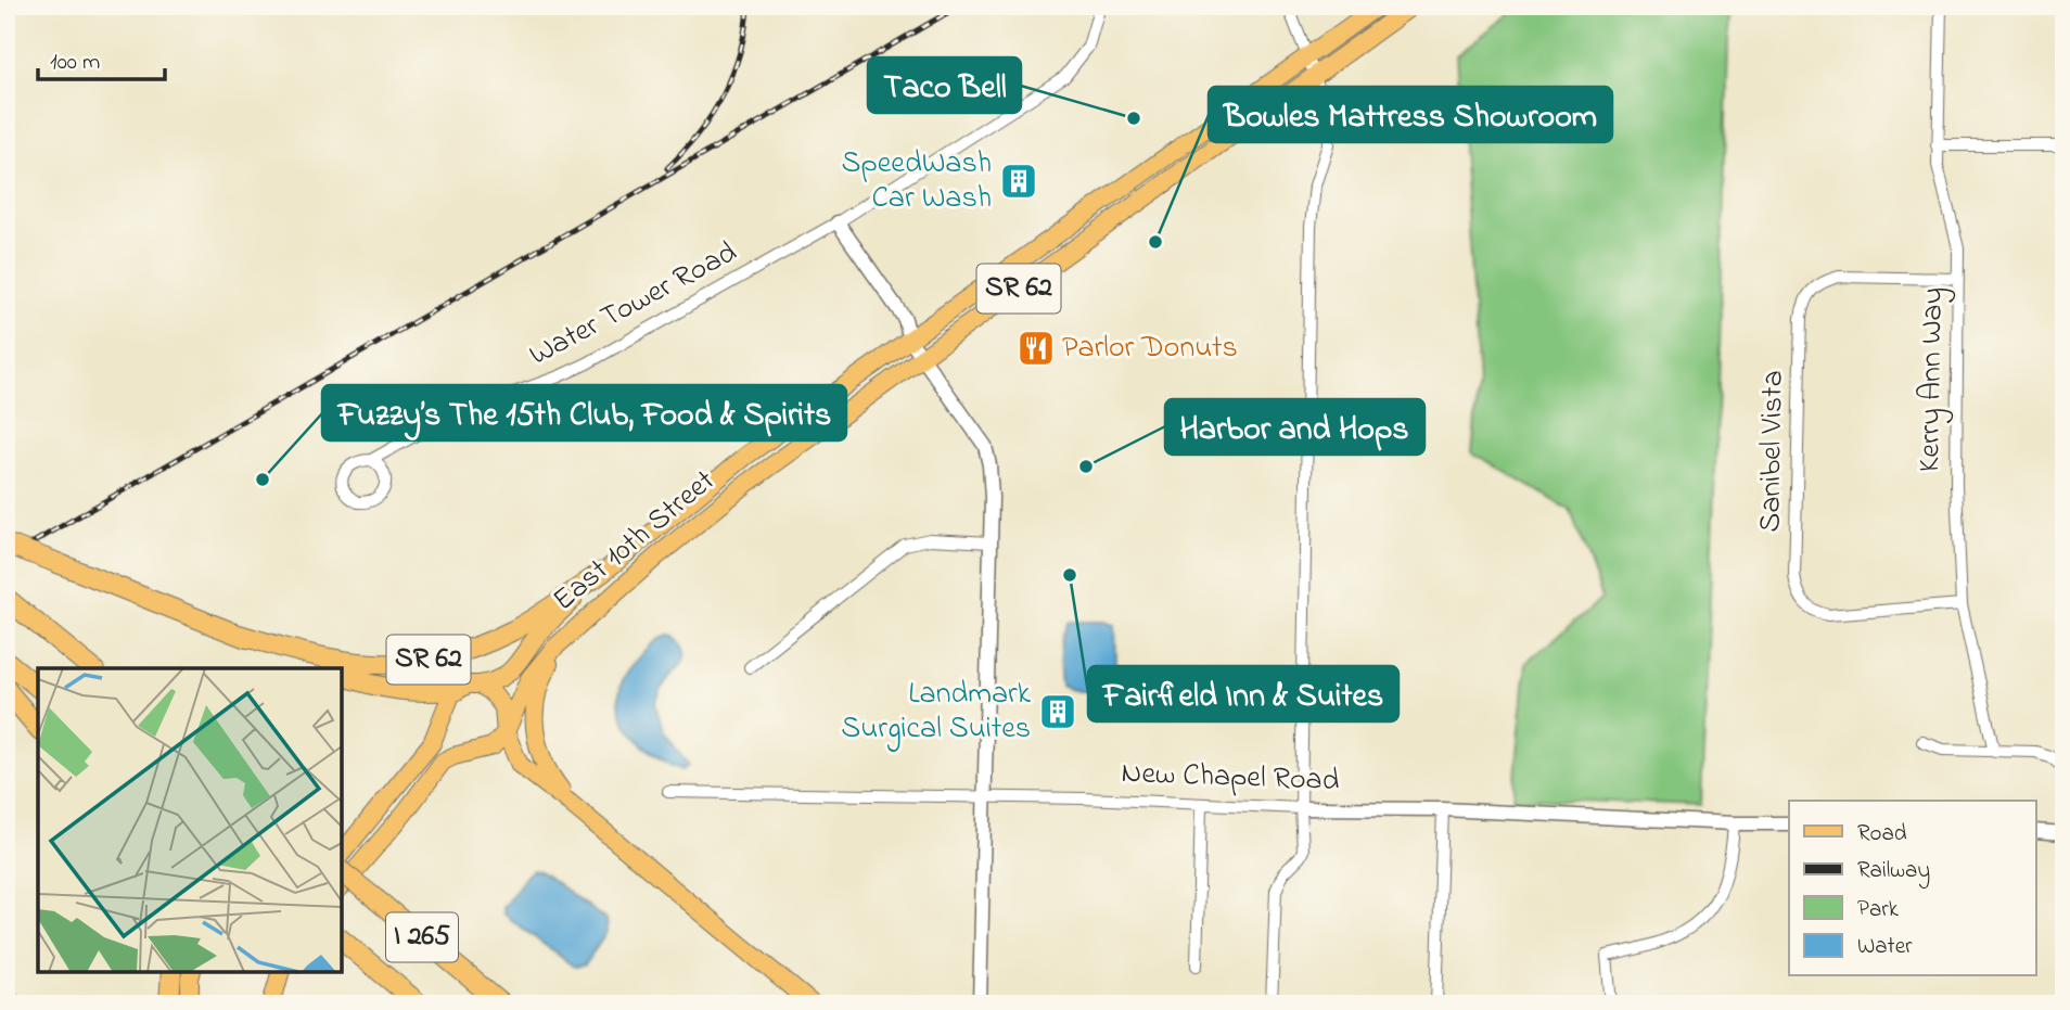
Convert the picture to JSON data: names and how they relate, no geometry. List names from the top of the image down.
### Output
{
  "streets": {
    "highway": ["SR 62", "I 265"],
    "main road": ["East 10th Street"],
    "street": [
      "Water Tower Road",
      "Kerry Ann Way",
      "Sanibel Vista",
      "New Chapel Road"
    ]
  },
  "crossings": [
    ["SR 62", "East 10th Street"],
    ["Kerry Ann Way", "Sanibel Vista"]
  ],
  "places": {
    "other": [
      "Taco Bell",
      "Bowles Mattress Showroom",
      "Harbor and Hops",
      "Fuzzy’s The 15th Club, Food & Spirits",
      "Fairfield Inn & Suites"
    ],
    "building": ["SpeedWash Car Wash", "Landmark Surgical Suites"],
    "restaurant": ["Parlor Donuts"]
  },
  "legend": [
    "Road",
    "Railway",
    "Park",
    "Water"
  ],
  "scale_bar": "100 m"
}
